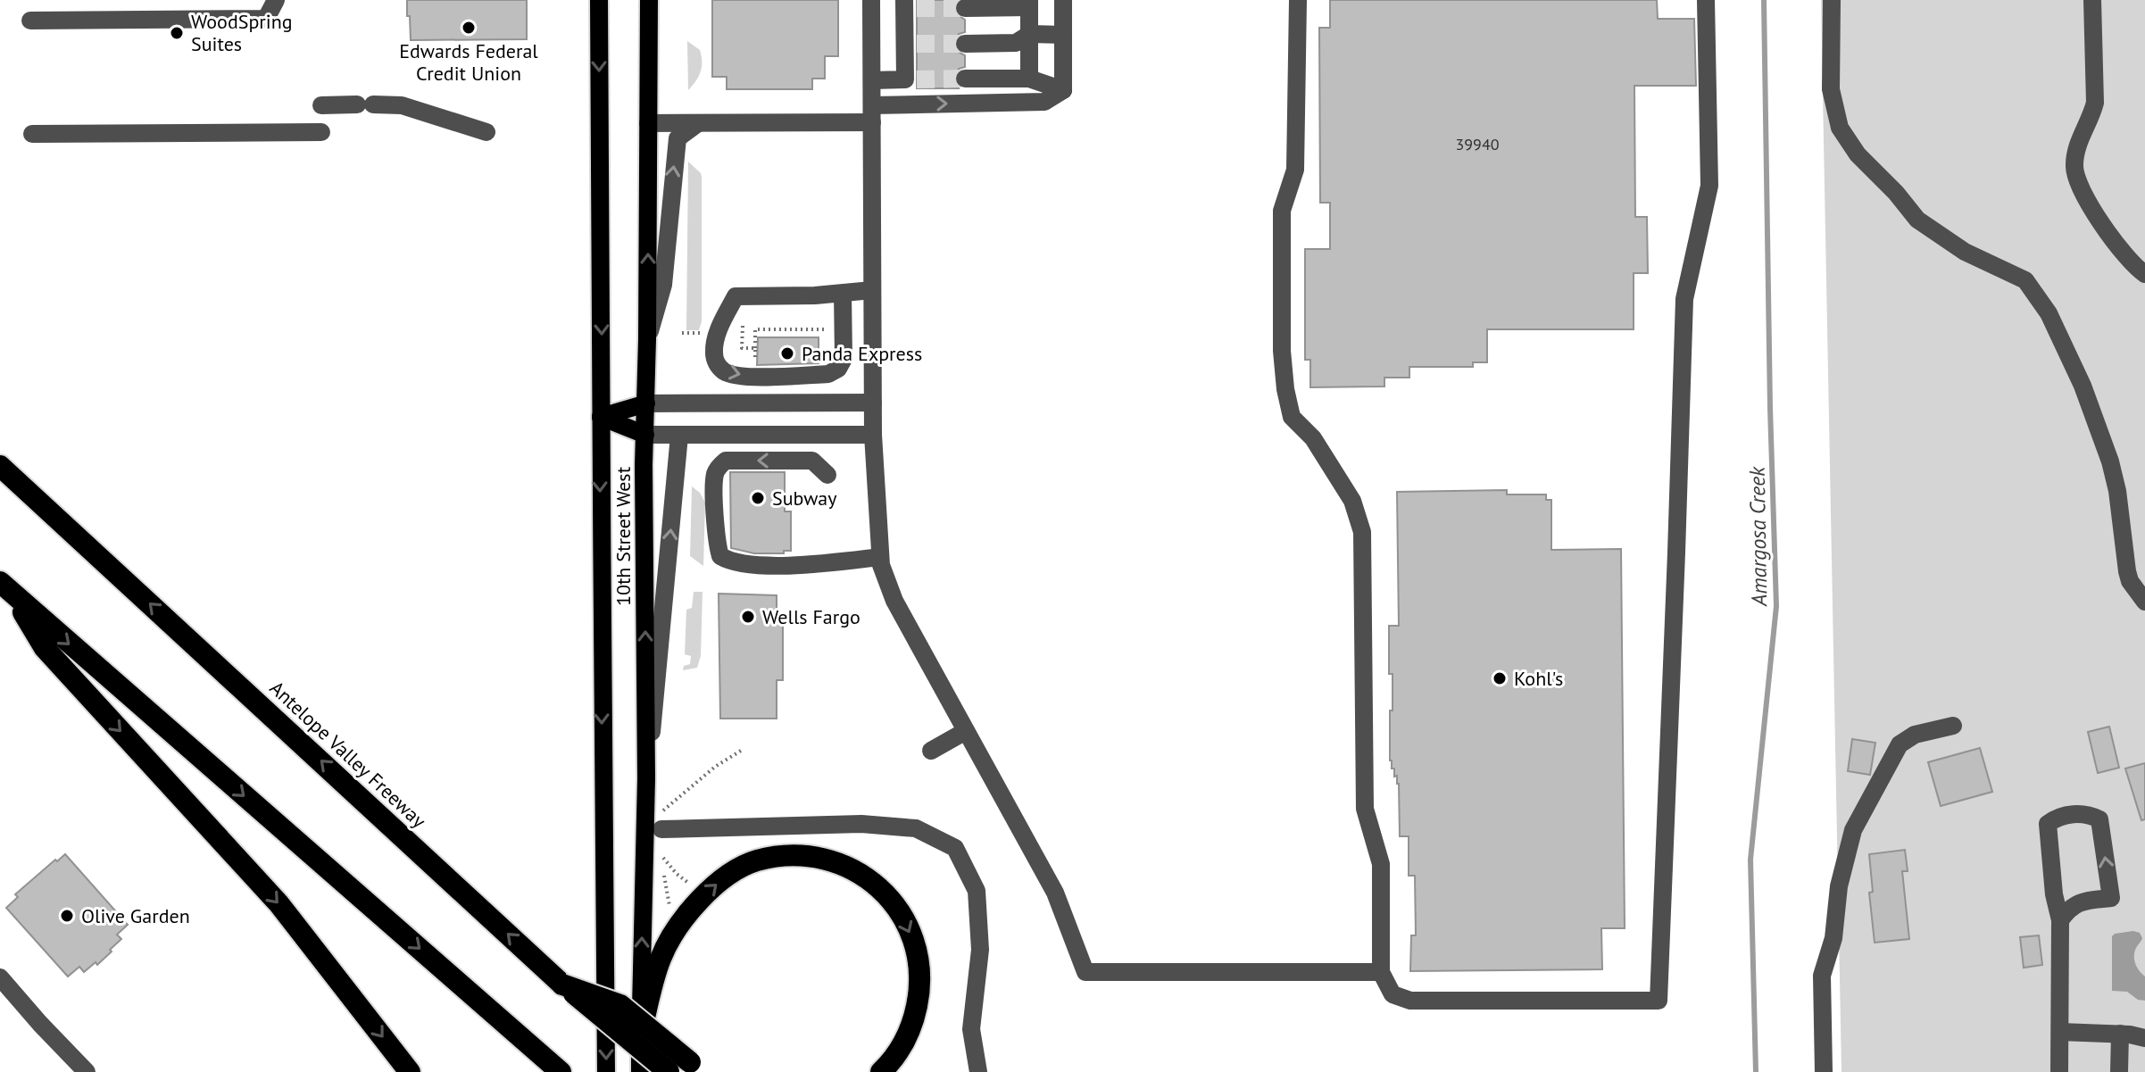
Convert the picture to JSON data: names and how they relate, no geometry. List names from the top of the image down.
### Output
{
  "streets": {
    "highway": ["Antelope Valley Freeway"],
    "main road": ["10th Street West"]
  },
  "water": ["Amargosa Creek"],
  "places": [
    "Edwards Federal Credit Union",
    "WoodSpring Suites",
    "Panda Express",
    "Subway",
    "Wells Fargo",
    "Kohl's",
    "Olive Garden"
  ],
  "house_numbers": ["39940"]
}
